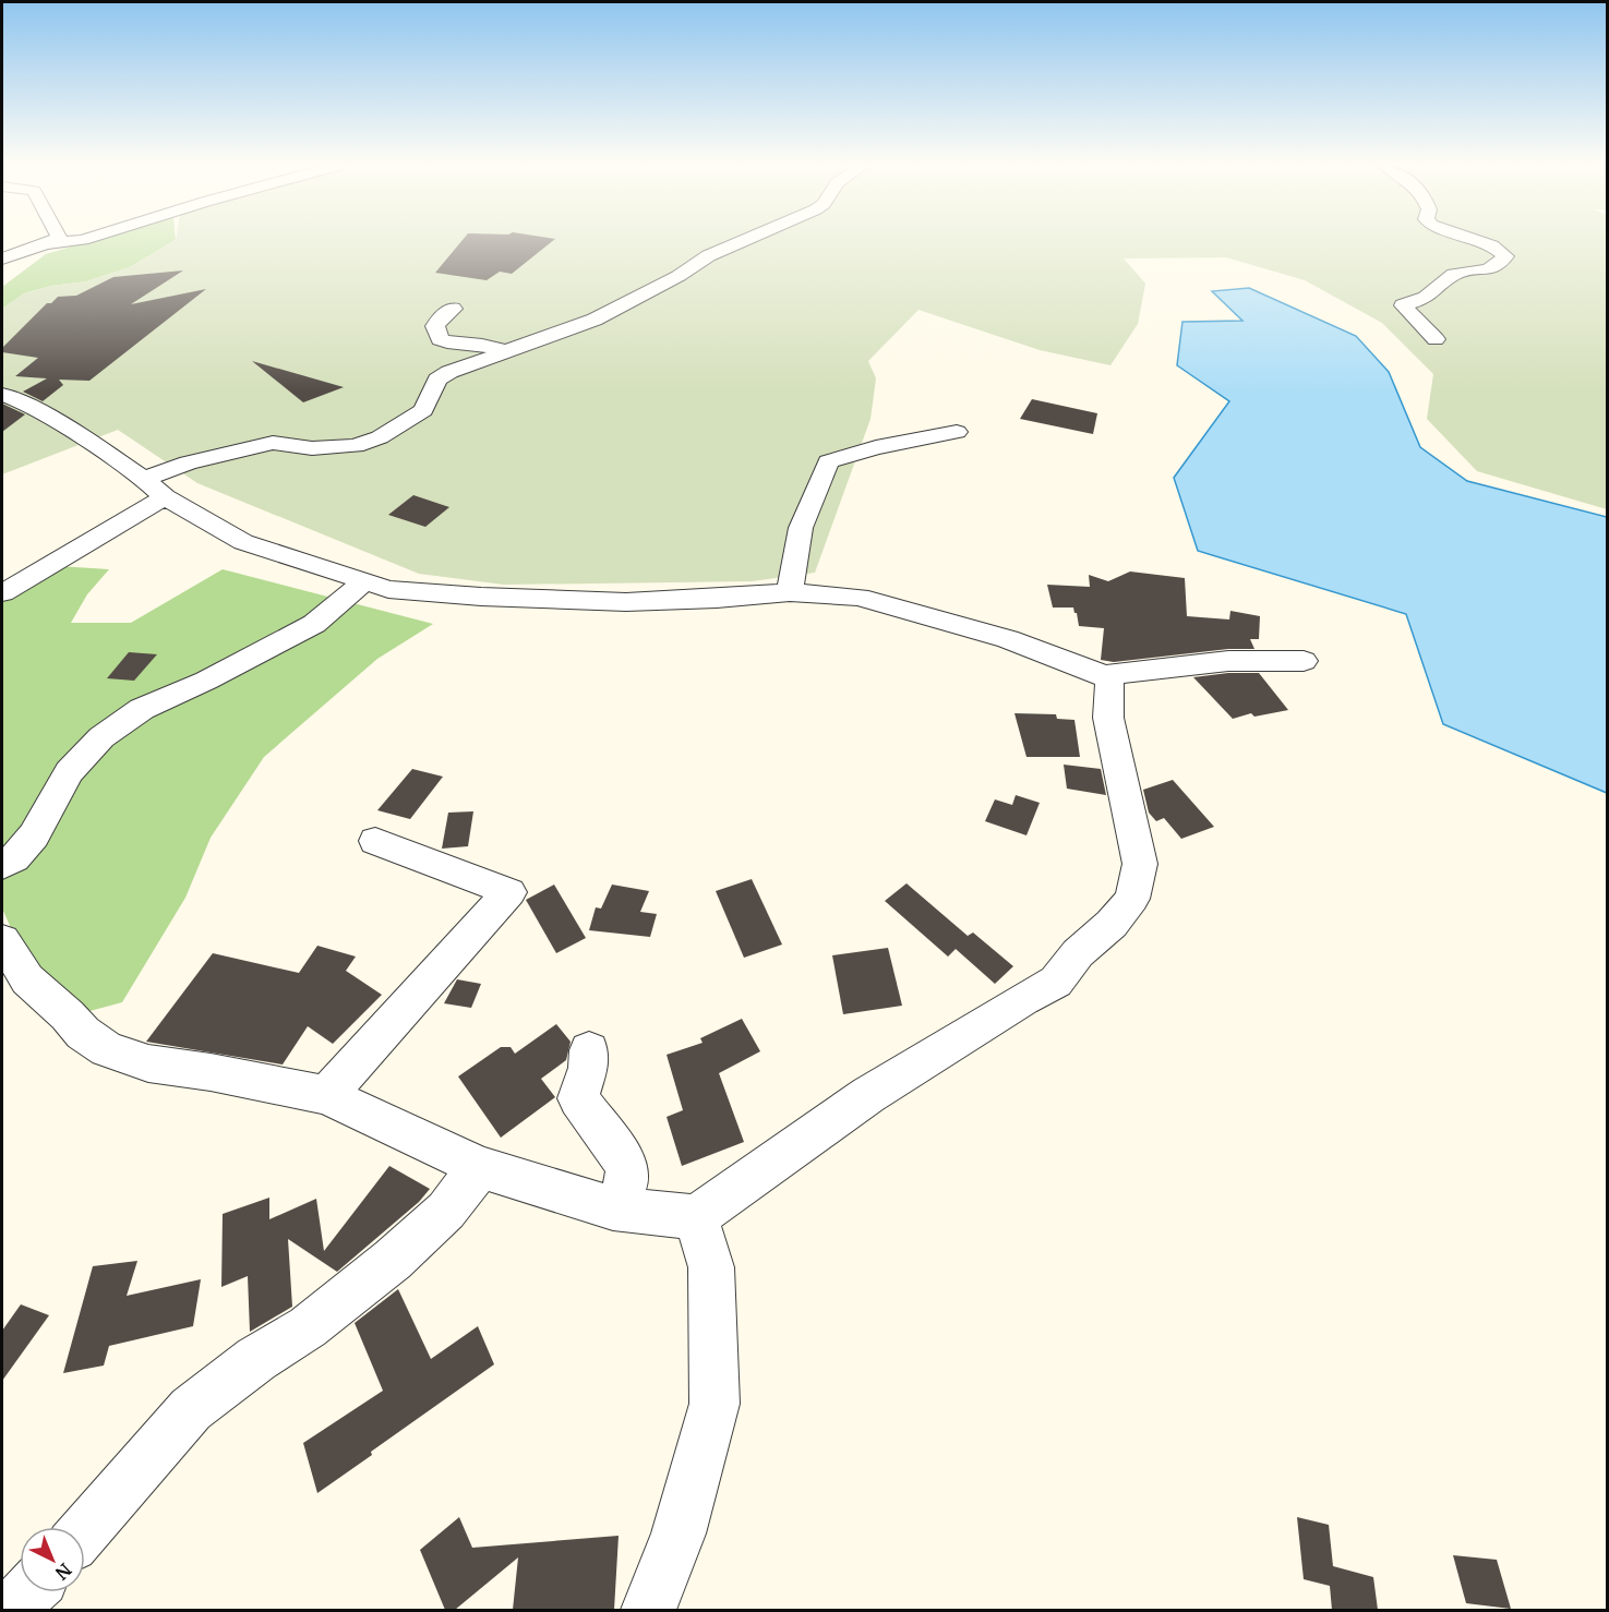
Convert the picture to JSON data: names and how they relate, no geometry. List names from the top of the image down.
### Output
{
  "north": "bottom right"
}
